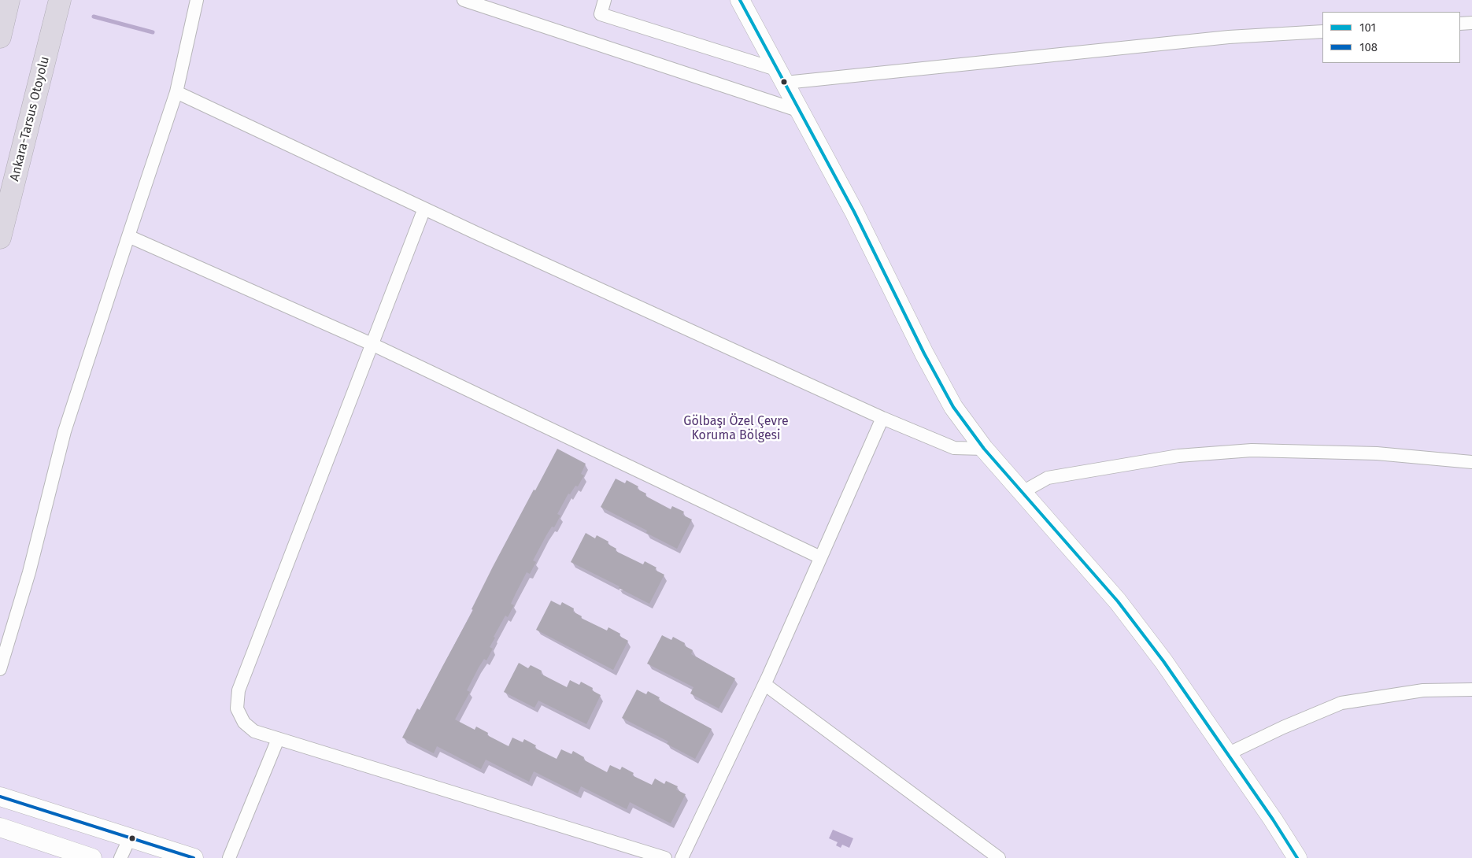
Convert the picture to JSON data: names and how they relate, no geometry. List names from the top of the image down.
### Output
{
  "streets": {
    "highway": ["Ankara-Tarsus Otoyolu"]
  },
  "parks": ["Gölbaşı Özel Çevre Koruma Bölgesi"],
  "lines": ["transit line 101", "transit line 108"],
  "legend": ["101", "108"]
}
